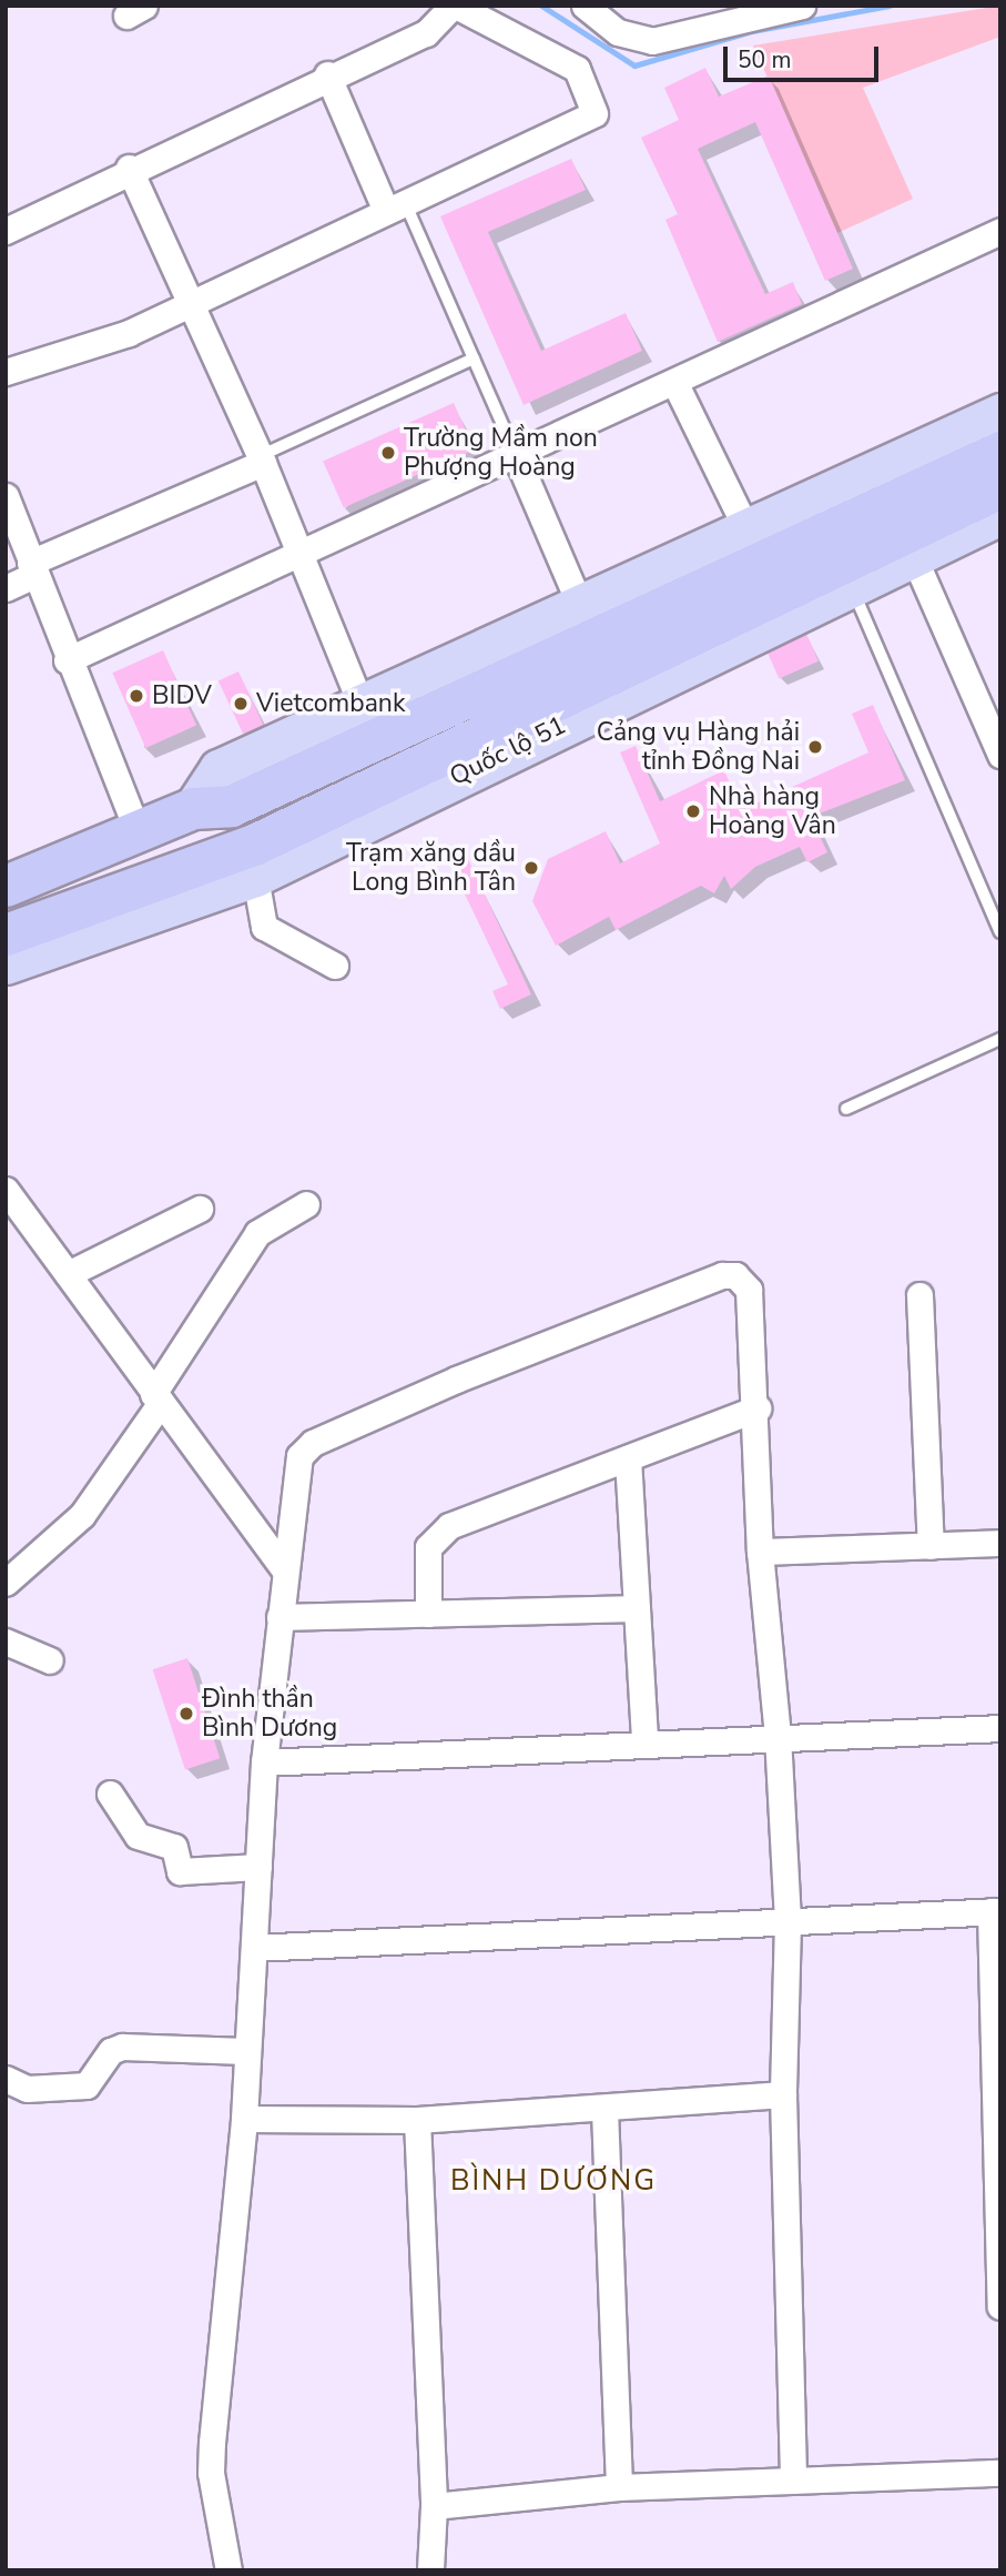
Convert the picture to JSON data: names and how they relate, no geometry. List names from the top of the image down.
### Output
{
  "streets": {
    "highway": ["Quốc lộ 51"]
  },
  "districts": ["BÌNH DƯƠNG"],
  "places": [
    "Trường Mầm non Phượng Hoàng",
    "BIDV",
    "Vietcombank",
    "Cảng vụ Hàng hải tỉnh Đồng Nai",
    "Nhà hàng Hoàng Vân",
    "Trạm xăng dầu Long Bình Tân",
    "Đình thần Bình Dương"
  ],
  "scale_bar": "50 m"
}
